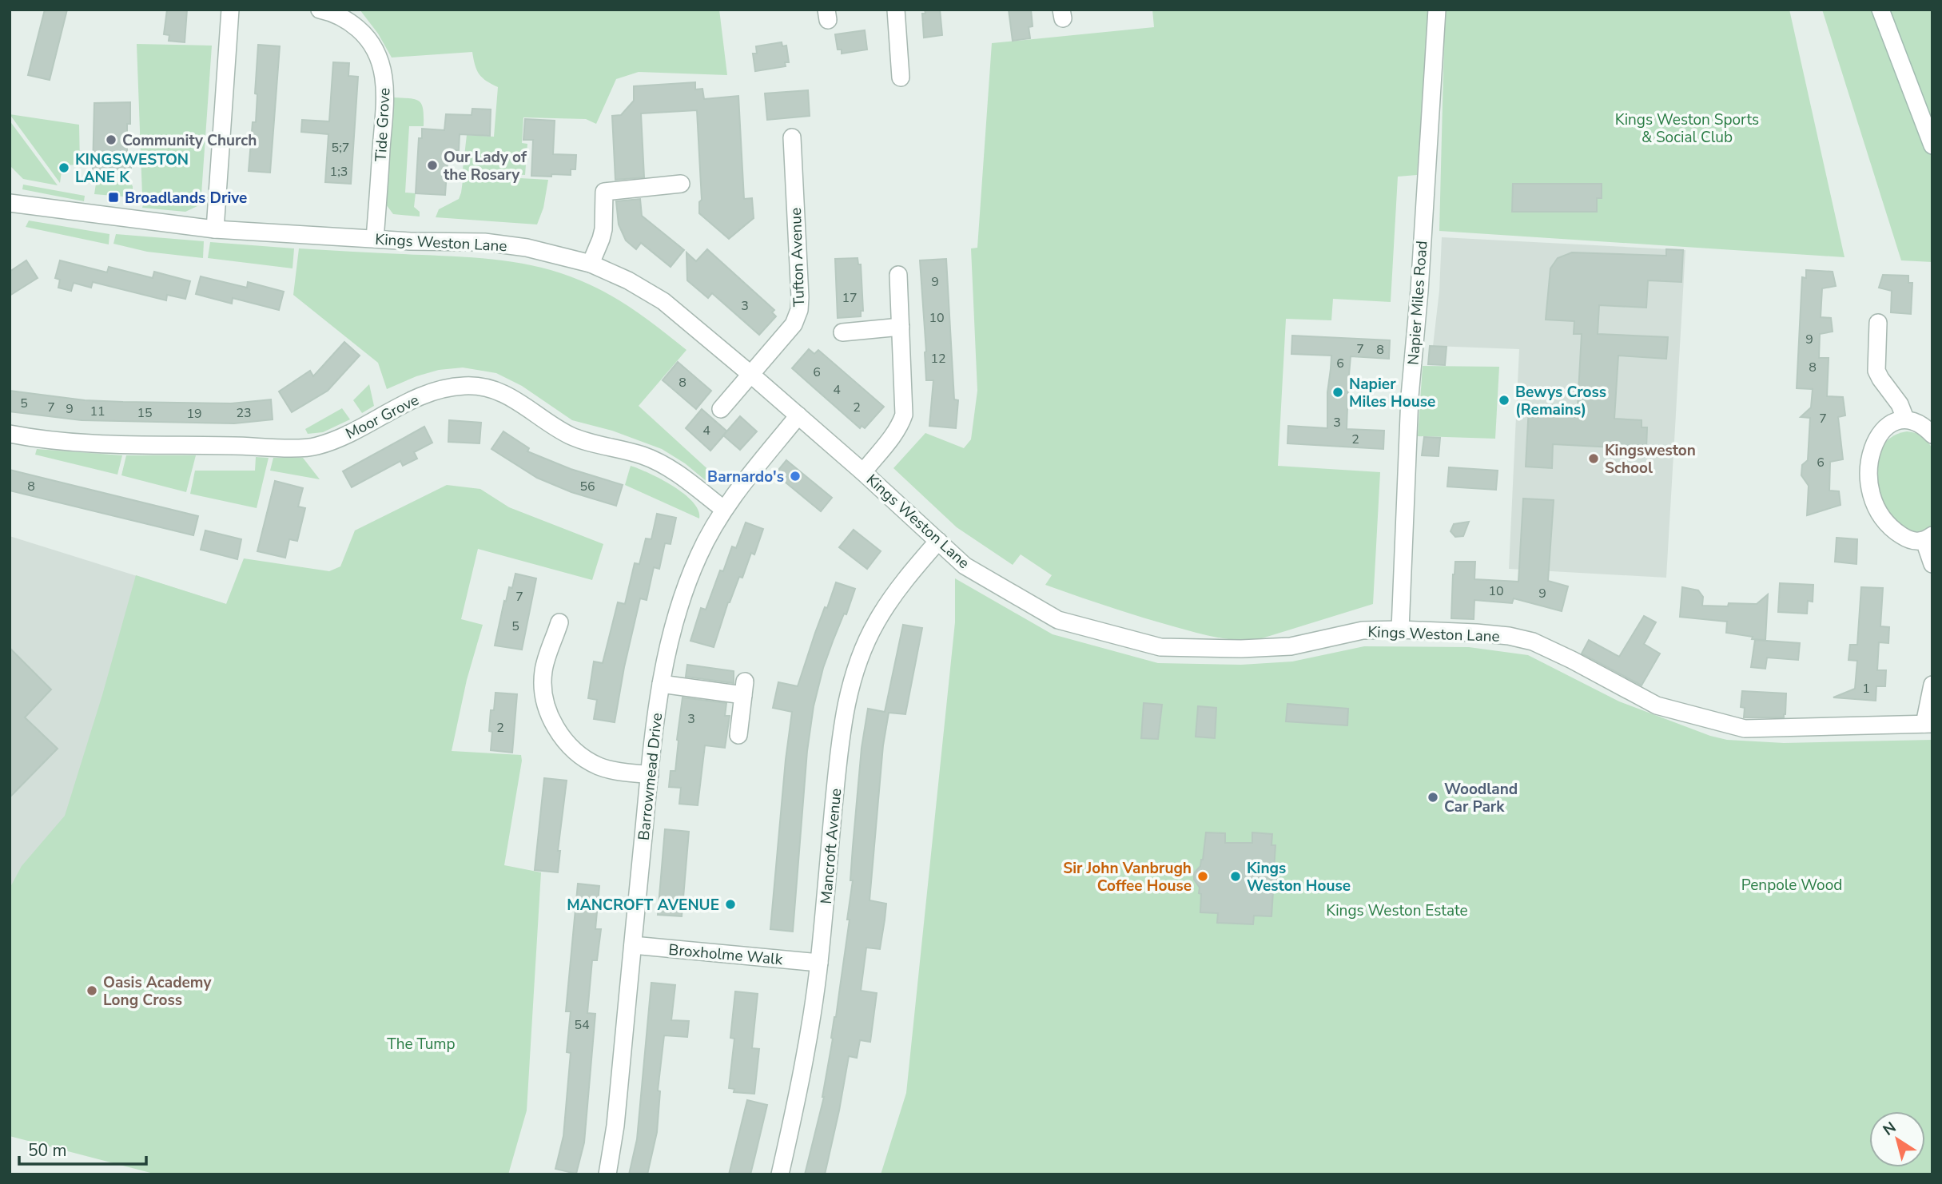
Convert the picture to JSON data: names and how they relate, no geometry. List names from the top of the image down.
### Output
{
  "streets": {
    "street": [
      "Tide Grove",
      "Kings Weston Lane",
      "Tufton Avenue",
      "Napier Miles Road",
      "Moor Grove",
      "Barrowmead Drive",
      "Mancroft Avenue",
      "Broxholme Walk"
    ]
  },
  "crossings": [
    ["Tide Grove", "Kings Weston Lane"],
    ["Kings Weston Lane", "Tufton Avenue"],
    ["Kings Weston Lane", "Napier Miles Road"],
    ["Kings Weston Lane", "Barrowmead Drive"],
    ["Kings Weston Lane", "Mancroft Avenue"],
    ["Moor Grove", "Barrowmead Drive"],
    ["Barrowmead Drive", "Broxholme Walk"],
    ["Mancroft Avenue", "Broxholme Walk"]
  ],
  "parks": [
    "Kings Weston Sports & Social Club",
    "Penpole Wood",
    "Kings Weston Estate",
    "The Tump"
  ],
  "places": {
    "other": [
      "Community Church",
      "Our Lady of the Rosary",
      "KINGSWESTON LANE K",
      "Napier Miles House",
      "Bewys Cross (Remains)",
      "Kingsweston School",
      "Barnardo's",
      "Woodland Car Park",
      "Sir John Vanbrugh Coffee House",
      "Kings Weston House",
      "MANCROFT AVENUE",
      "Oasis Academy Long Cross"
    ],
    "transit": ["Broadlands Drive"]
  },
  "house_numbers": [
    "5;7",
    "1;3",
    "9",
    "17",
    "3",
    "10",
    "9",
    "7",
    "8",
    "12",
    "6",
    "8",
    "6",
    "8",
    "4",
    "5",
    "7",
    "2",
    "9",
    "11",
    "15",
    "23",
    "19",
    "7",
    "3",
    "4",
    "2",
    "6",
    "8",
    "56",
    "10",
    "9",
    "7",
    "5",
    "1",
    "3",
    "2",
    "54"
  ],
  "scale_bar": "50 m",
  "north": "top left"
}
